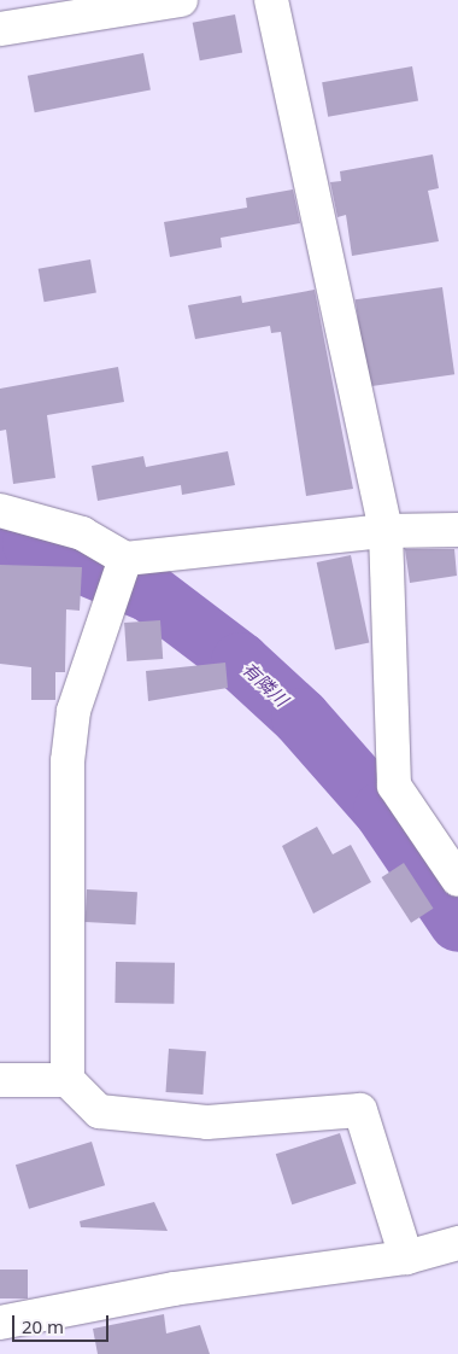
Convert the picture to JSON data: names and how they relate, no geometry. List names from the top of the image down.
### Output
{
  "water": ["有隣川"],
  "scale_bar": "20 m"
}
